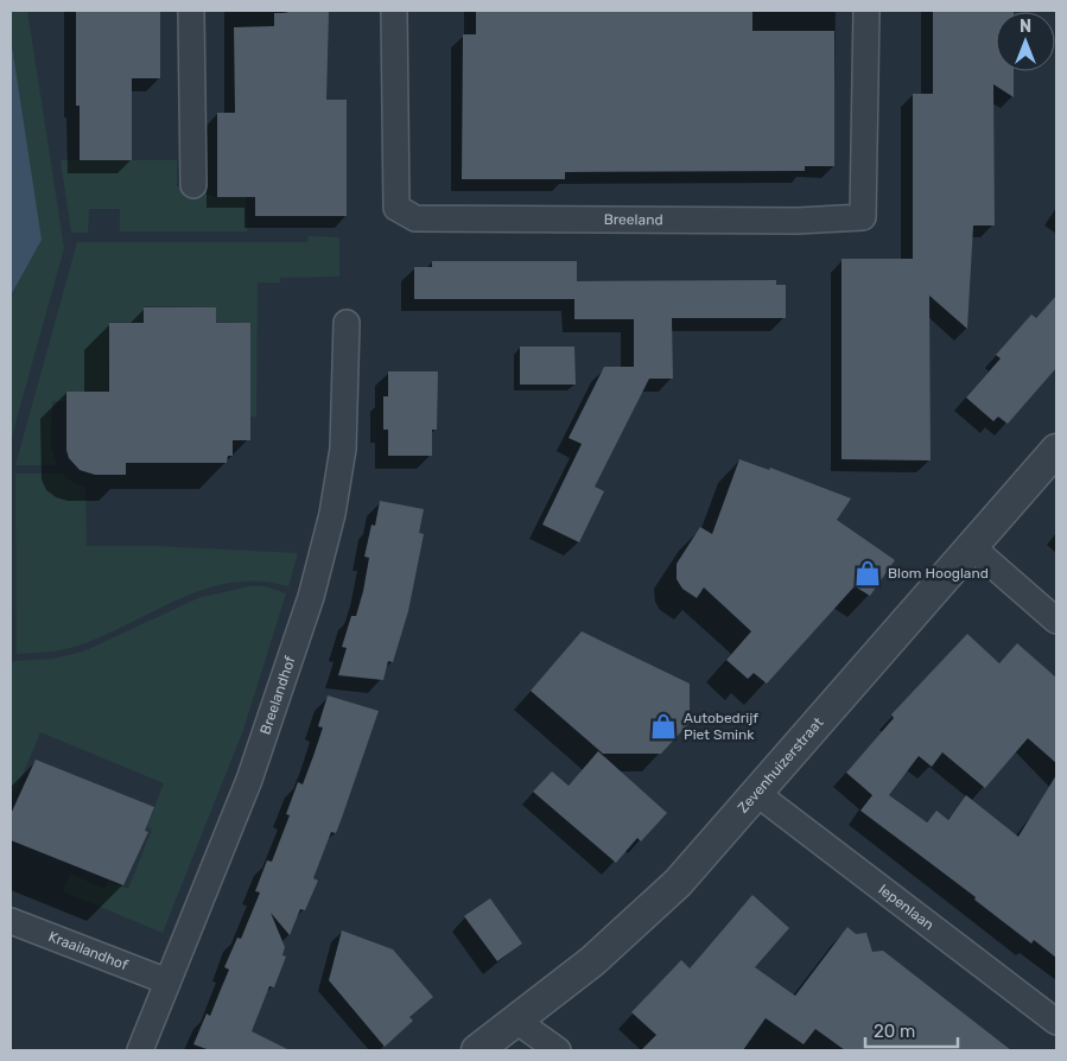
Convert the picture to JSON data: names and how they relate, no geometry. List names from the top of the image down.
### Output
{
  "streets": {
    "street": [
      "Breeland",
      "Breelandhof",
      "Zevenhuizerstraat",
      "Iepenlaan",
      "Kraailandhof"
    ]
  },
  "crossings": [
    ["Breelandhof", "Kraailandhof"],
    ["Zevenhuizerstraat", "Iepenlaan"]
  ],
  "places": {
    "shop": ["Blom Hoogland", "Autobedrijf Piet Smink"]
  },
  "scale_bar": "20 m",
  "north": "top"
}
